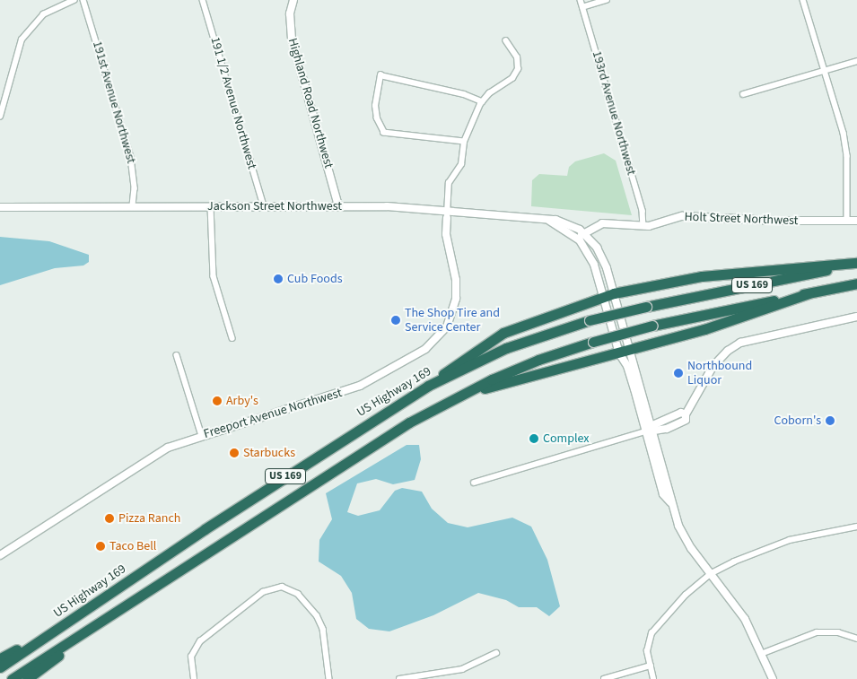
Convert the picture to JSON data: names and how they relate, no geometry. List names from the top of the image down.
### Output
{
  "streets": {
    "highway": ["US 169", "US Highway 169"],
    "street": [
      "191st Avenue Northwest",
      "191 1/2 Avenue Northwest",
      "Highland Road Northwest",
      "193rd Avenue Northwest",
      "Jackson Street Northwest",
      "Holt Street Northwest",
      "Freeport Avenue Northwest"
    ]
  },
  "crossings": [
    ["191st Avenue Northwest", "Jackson Street Northwest"],
    ["191 1/2 Avenue Northwest", "Jackson Street Northwest"],
    ["Highland Road Northwest", "Jackson Street Northwest"],
    ["193rd Avenue Northwest", "Holt Street Northwest"],
    ["Jackson Street Northwest", "Holt Street Northwest"],
    ["Jackson Street Northwest", "Freeport Avenue Northwest"]
  ],
  "places": [
    "Cub Foods",
    "The Shop Tire and Service Center",
    "Northbound Liquor",
    "Arby's",
    "Coborn's",
    "Complex",
    "Starbucks",
    "Pizza Ranch",
    "Taco Bell"
  ]
}
